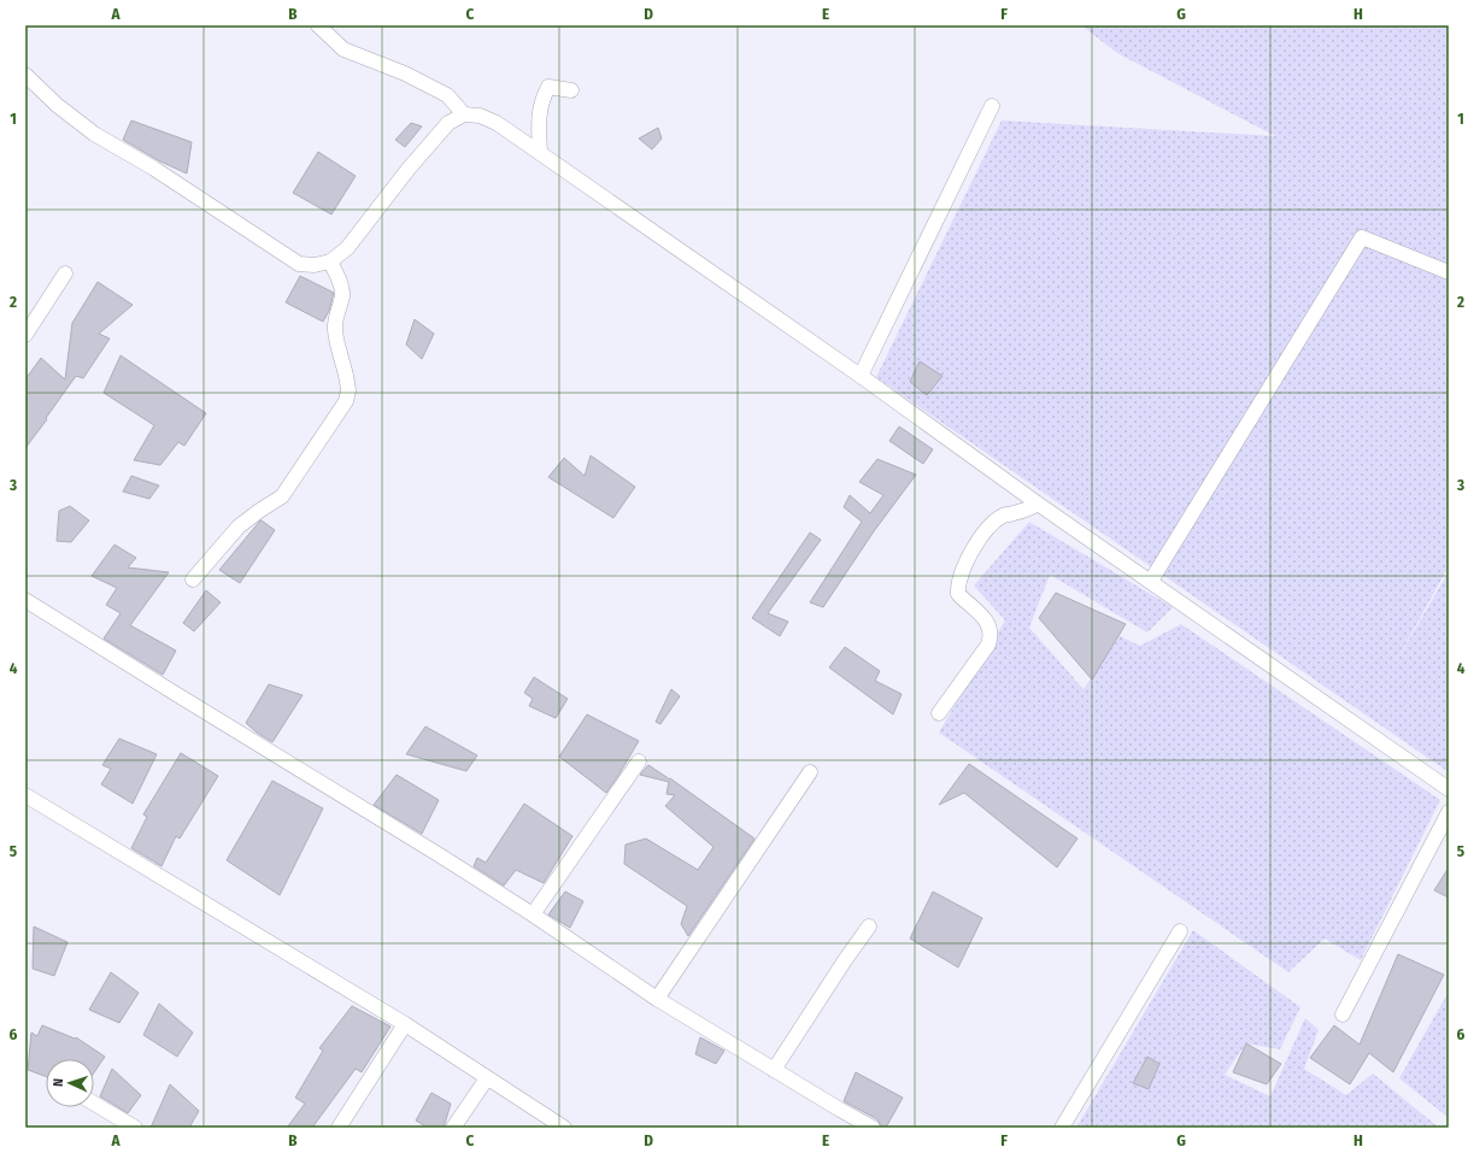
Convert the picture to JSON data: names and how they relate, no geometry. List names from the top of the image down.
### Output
{
  "north": "left",
  "grid": {
    "columns": [
      "A",
      "B",
      "C",
      "D",
      "E",
      "F",
      "G",
      "H"
    ],
    "rows": [
      "1",
      "2",
      "3",
      "4",
      "5",
      "6"
    ]
  }
}
